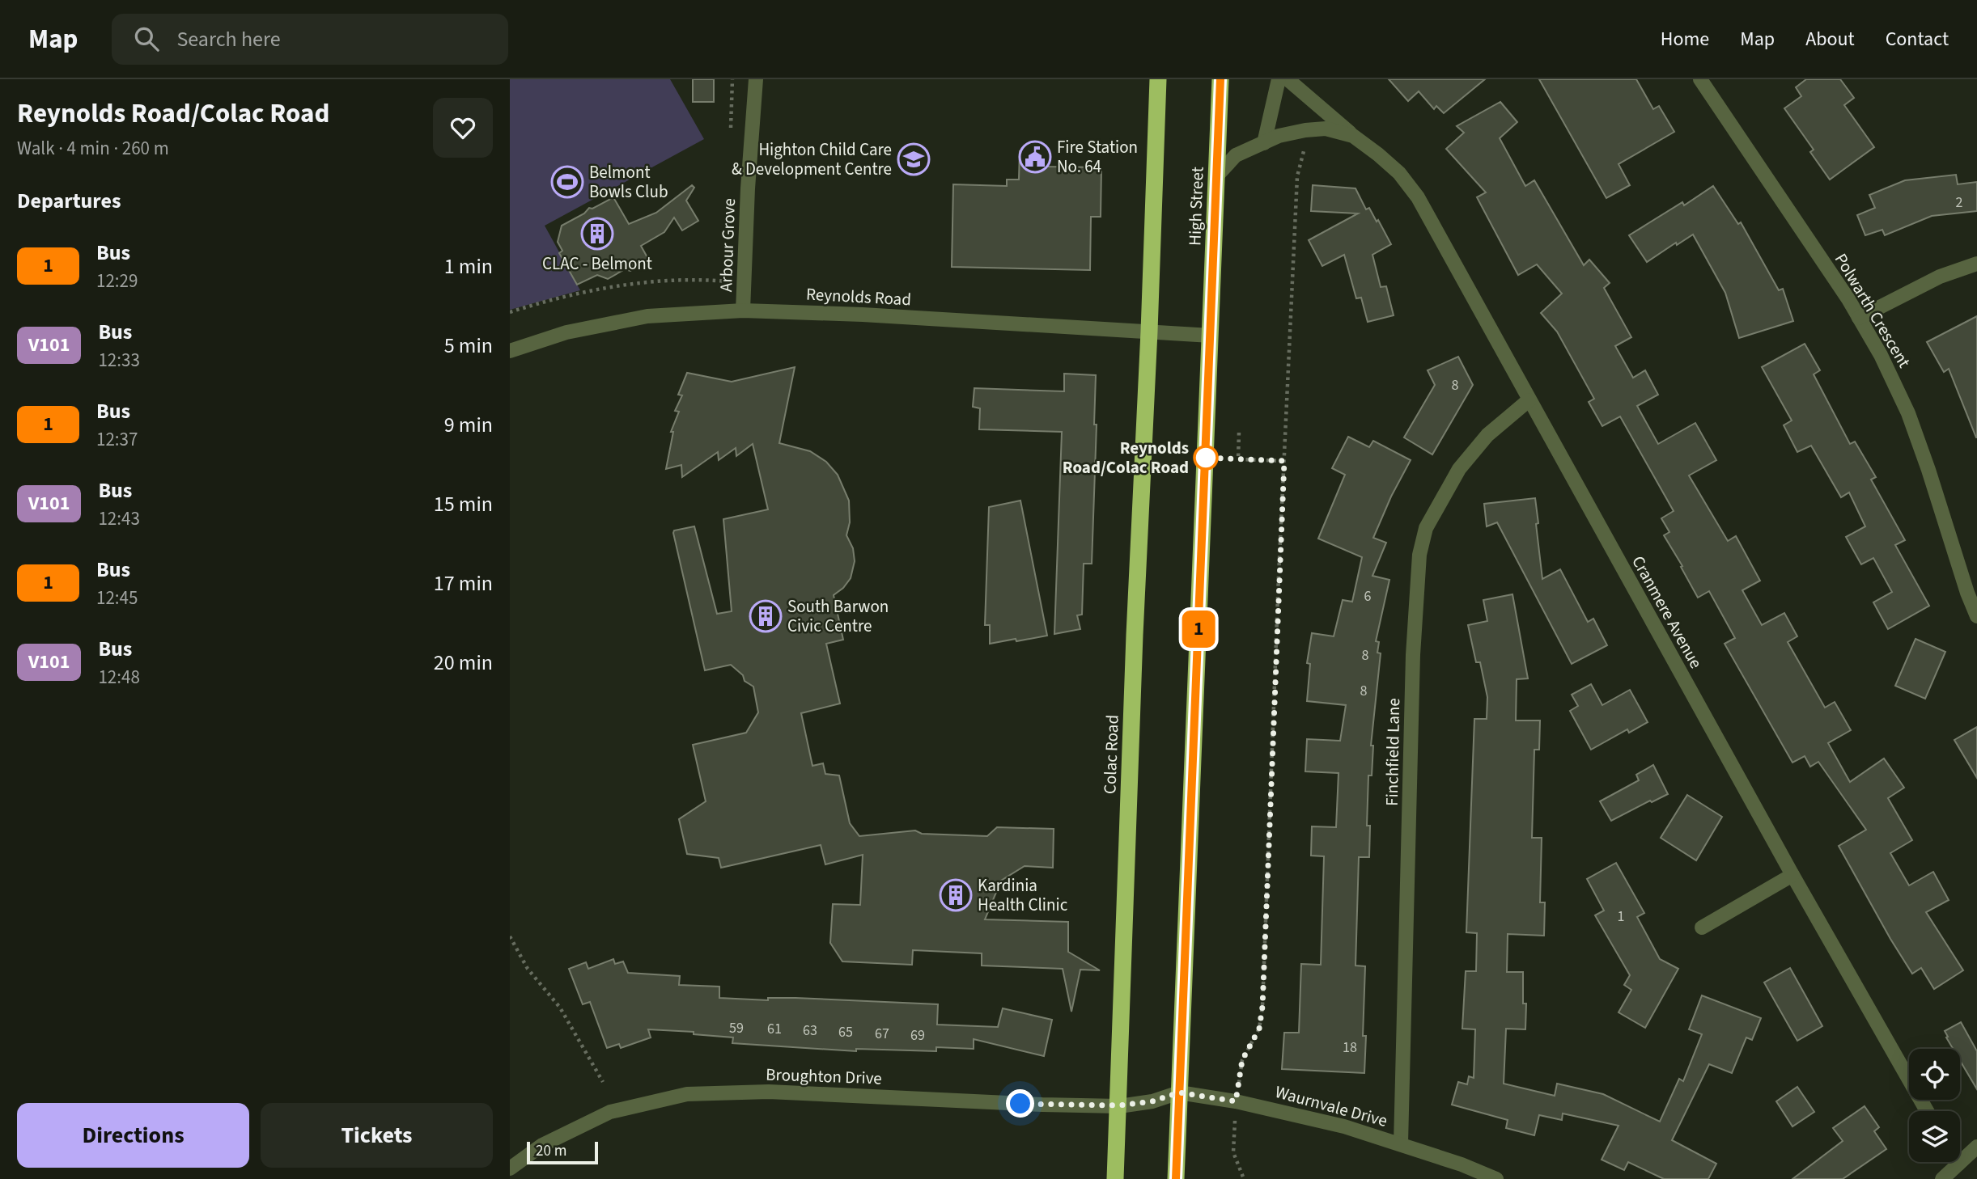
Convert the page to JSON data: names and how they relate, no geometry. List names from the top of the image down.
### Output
{
  "streets": {
    "highway": ["High Street", "Colac Road"],
    "street": [
      "Arbour Grove",
      "Reynolds Road",
      "Polwarth Crescent",
      "Cranmere Avenue",
      "Finchfield Lane",
      "Broughton Drive",
      "Waurnvale Drive"
    ]
  },
  "crossings": [
    ["High Street", "Reynolds Road"],
    ["High Street", "Cranmere Avenue"],
    ["Arbour Grove", "Reynolds Road"],
    ["Reynolds Road", "Colac Road"],
    ["Cranmere Avenue", "Finchfield Lane"],
    ["Finchfield Lane", "Waurnvale Drive"],
    ["Colac Road", "Broughton Drive"],
    ["Broughton Drive", "Waurnvale Drive"]
  ],
  "places": {
    "public building": ["Fire Station No. 64"],
    "school or university": ["Highton Child Care & Development Centre"],
    "sports": ["Belmont Bowls Club"],
    "building": ["CLAC - Belmont", "South Barwon Civic Centre", "Kardinia Health Clinic"],
    "other": ["Reynolds Road/Colac Road"]
  },
  "lines": ["bus line 1"],
  "house_numbers": [
    "2",
    "8",
    "6",
    "8",
    "8",
    "1",
    "59",
    "61",
    "63",
    "65",
    "67",
    "69",
    "18"
  ],
  "scale_bar": "20 m",
  "page": {
    "header": "Map",
    "search": "Search here",
    "nav": [
      "Home",
      "Map",
      "About",
      "Contact"
    ],
    "heading": [
      ["Reynolds Road/Colac Road", "Walk · 4 min · 260 m"],
      "Departures"
    ],
    "on_map": "1",
    "list": [
      {
        "mark": "1",
        "name": "Bus",
        "note": "12:29",
        "value": "1 min"
      },
      {
        "mark": "V101",
        "name": "Bus",
        "note": "12:33",
        "value": "5 min"
      },
      {
        "mark": "1",
        "name": "Bus",
        "note": "12:37",
        "value": "9 min"
      },
      {
        "mark": "V101",
        "name": "Bus",
        "note": "12:43",
        "value": "15 min"
      },
      {
        "mark": "1",
        "name": "Bus",
        "note": "12:45",
        "value": "17 min"
      },
      {
        "mark": "V101",
        "name": "Bus",
        "note": "12:48",
        "value": "20 min"
      }
    ],
    "buttons": ["Directions", "Tickets"],
    "scale": "20 m"
  }
}
